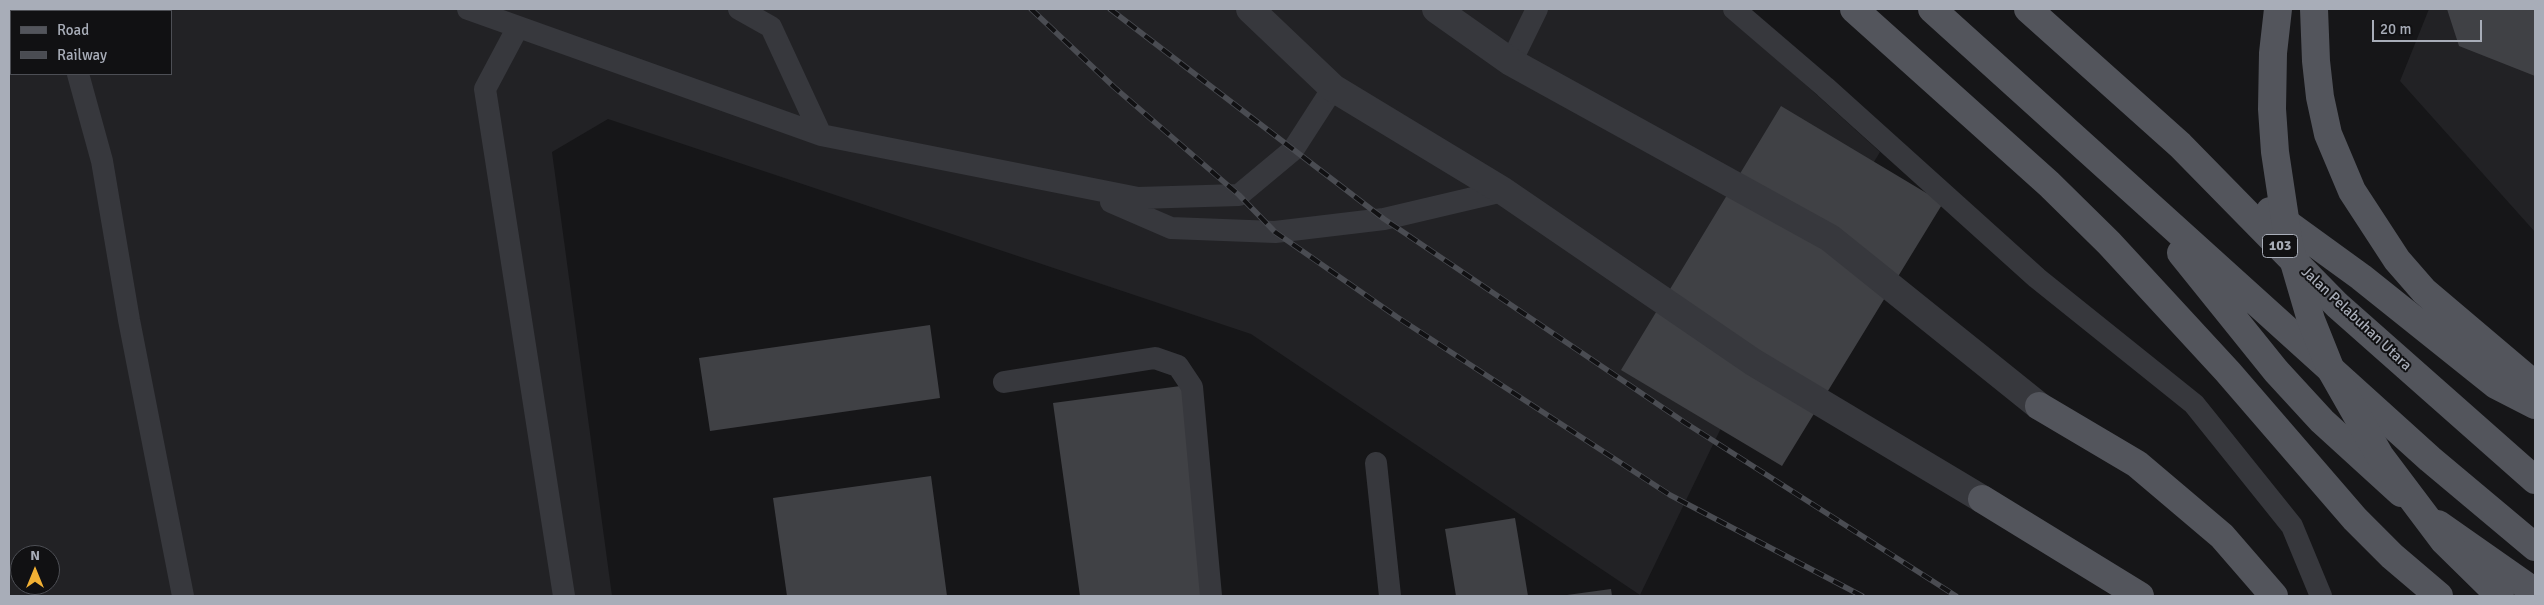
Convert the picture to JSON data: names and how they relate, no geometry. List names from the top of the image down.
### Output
{
  "streets": {
    "main road": ["103", "Jalan Pelabuhan Utara"]
  },
  "legend": ["Road", "Railway"],
  "scale_bar": "20 m",
  "north": "top"
}
